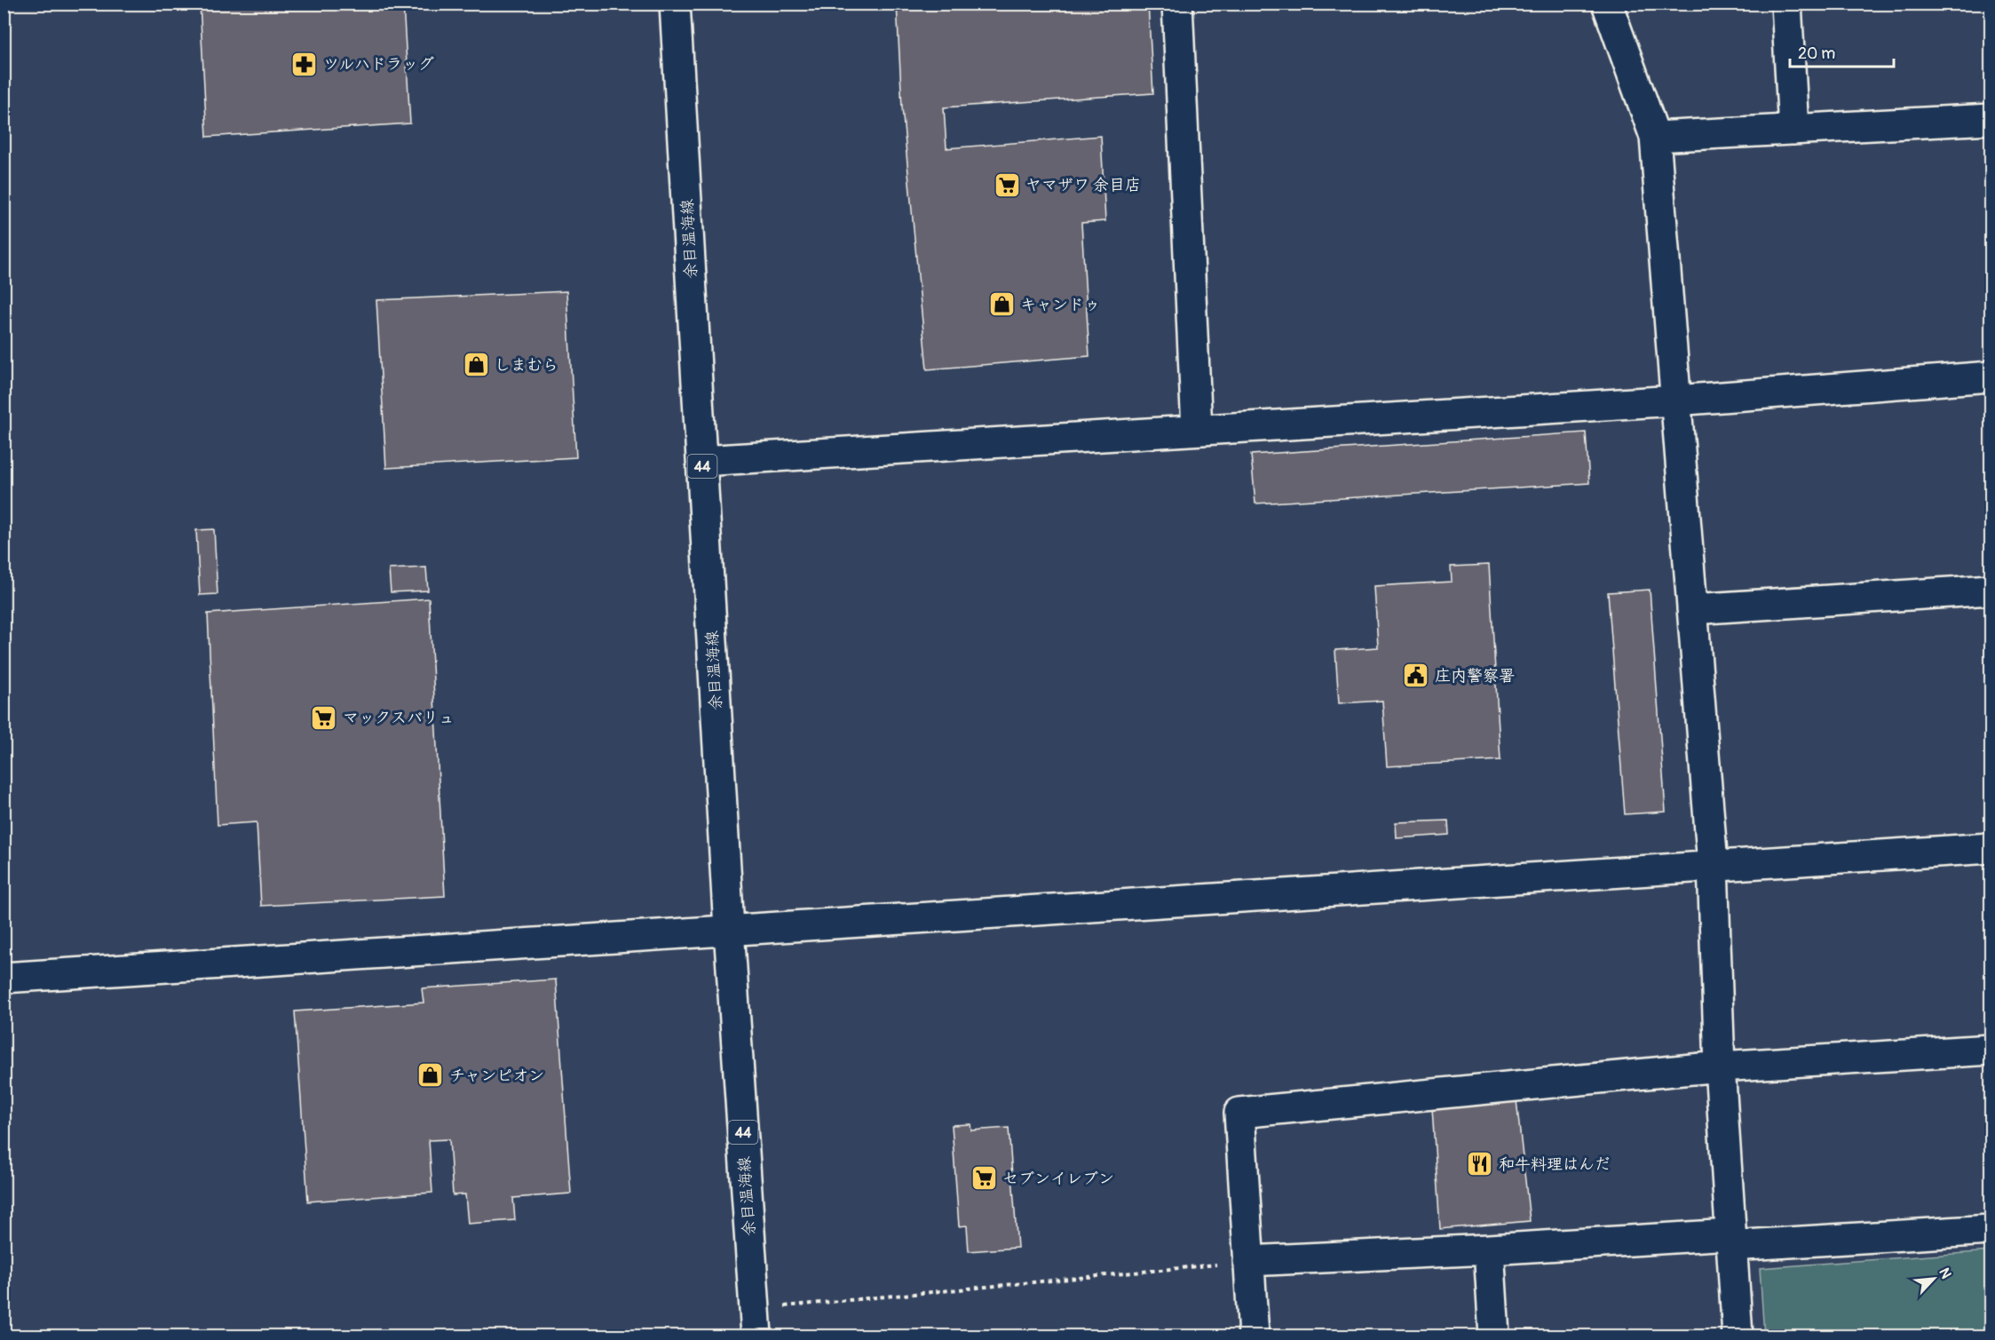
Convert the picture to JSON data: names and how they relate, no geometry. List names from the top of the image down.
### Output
{
  "streets": {
    "street": ["余目温海線", "44"]
  },
  "places": {
    "pharmacy": ["ツルハドラッグ"],
    "supermarket": ["ヤマザワ 余目店", "マックスバリュ", "セブンイレブン"],
    "shop": ["キャンドゥ", "しまむら", "チャンピオン"],
    "public building": ["庄内警察署"],
    "restaurant": ["和牛料理はんだ"]
  },
  "scale_bar": "20 m",
  "north": "top right"
}
